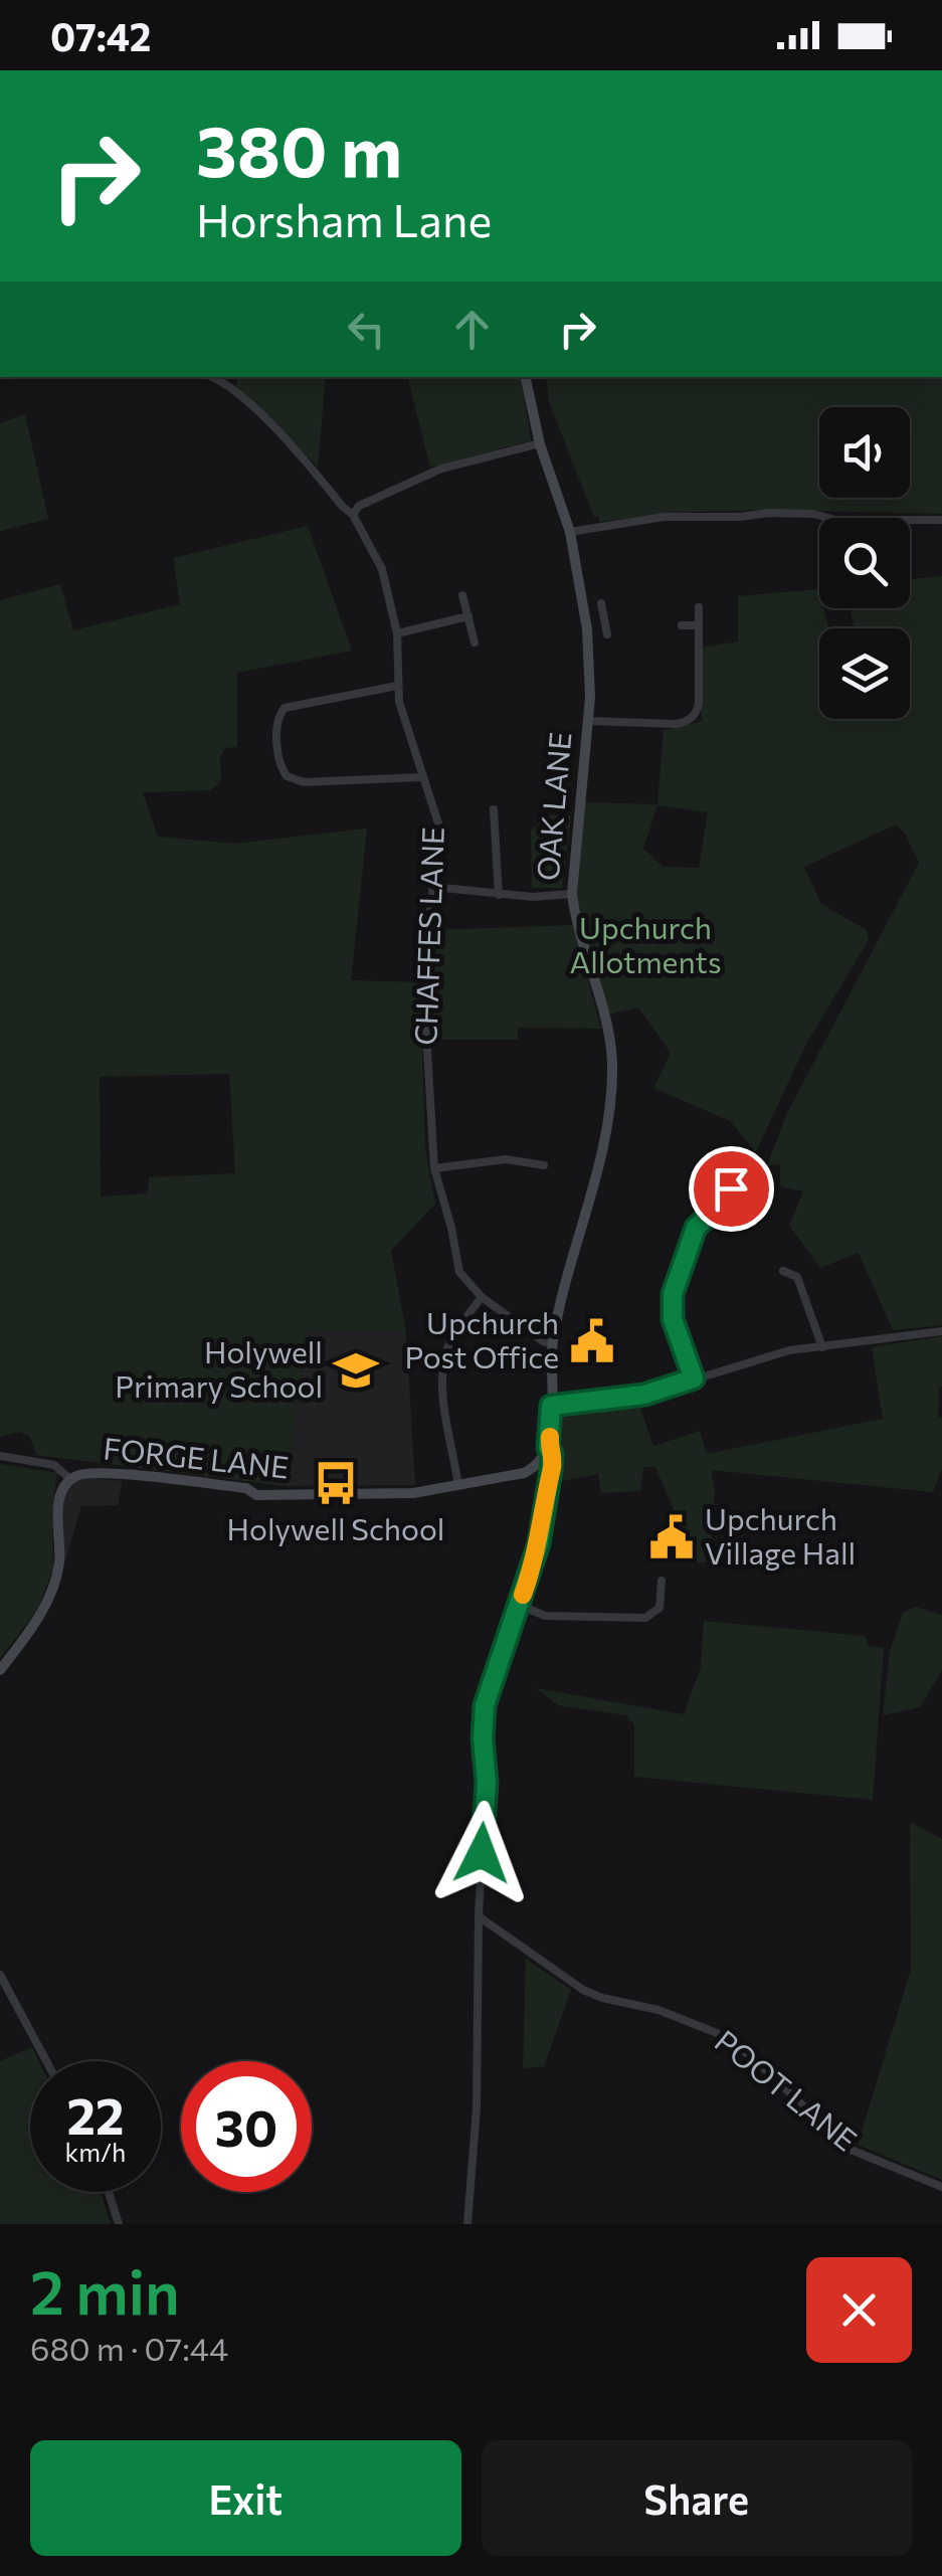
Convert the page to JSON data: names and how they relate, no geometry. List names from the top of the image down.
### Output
{
  "streets": {
    "street": [
      "OAK LANE",
      "CHAFFES LANE",
      "FORGE LANE",
      "POOT LANE"
    ]
  },
  "crossings": [
    ["OAK LANE", "CHAFFES LANE"],
    ["OAK LANE", "FORGE LANE"]
  ],
  "parks": ["Upchurch Allotments"],
  "places": {
    "public building": ["Upchurch Post Office", "Upchurch Village Hall"],
    "school or university": ["Holywell Primary School"],
    "bus stop": ["Holywell School"]
  },
  "page": {
    "status": "07:42",
    "turn": ["380 m", "Horsham Lane"],
    "speed": "22 km/h",
    "limit": "30",
    "heading": ["2 min", "680 m · 07:44"],
    "buttons": ["Exit", "Share"]
  }
}
